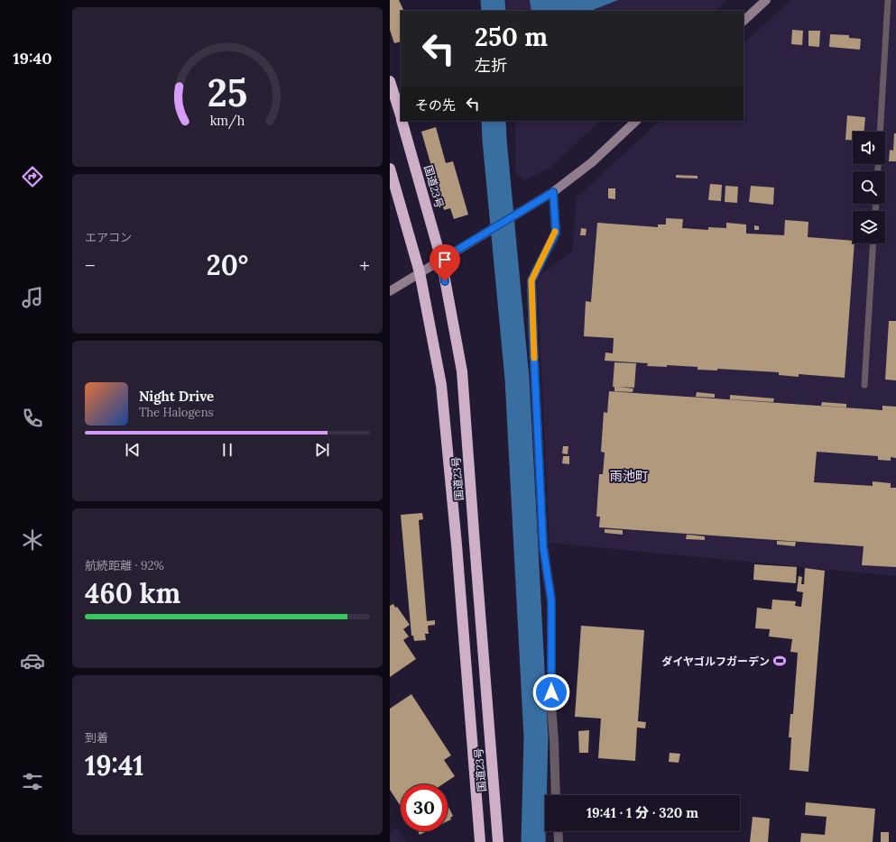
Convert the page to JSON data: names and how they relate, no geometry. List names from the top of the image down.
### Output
{
  "streets": {
    "highway": ["国道23号"]
  },
  "districts": ["雨池町"],
  "places": {
    "sports": ["ダイヤゴルフガーデン"]
  },
  "page": {
    "tabs": "19:40",
    "turn": ["250 m", "左折"],
    "then": "その先",
    "tile": [
      "エアコン",
      ["航続距離 · 92%", "460 km"],
      ["到着", "19:41"]
    ],
    "heat": ["−", "20°", "+"],
    "song": ["Night Drive", "The Halogens"],
    "limit": "30",
    "trip": "19:41 · 1 分 · 320 m",
    "gauge": ["25", "km/h"]
  }
}
